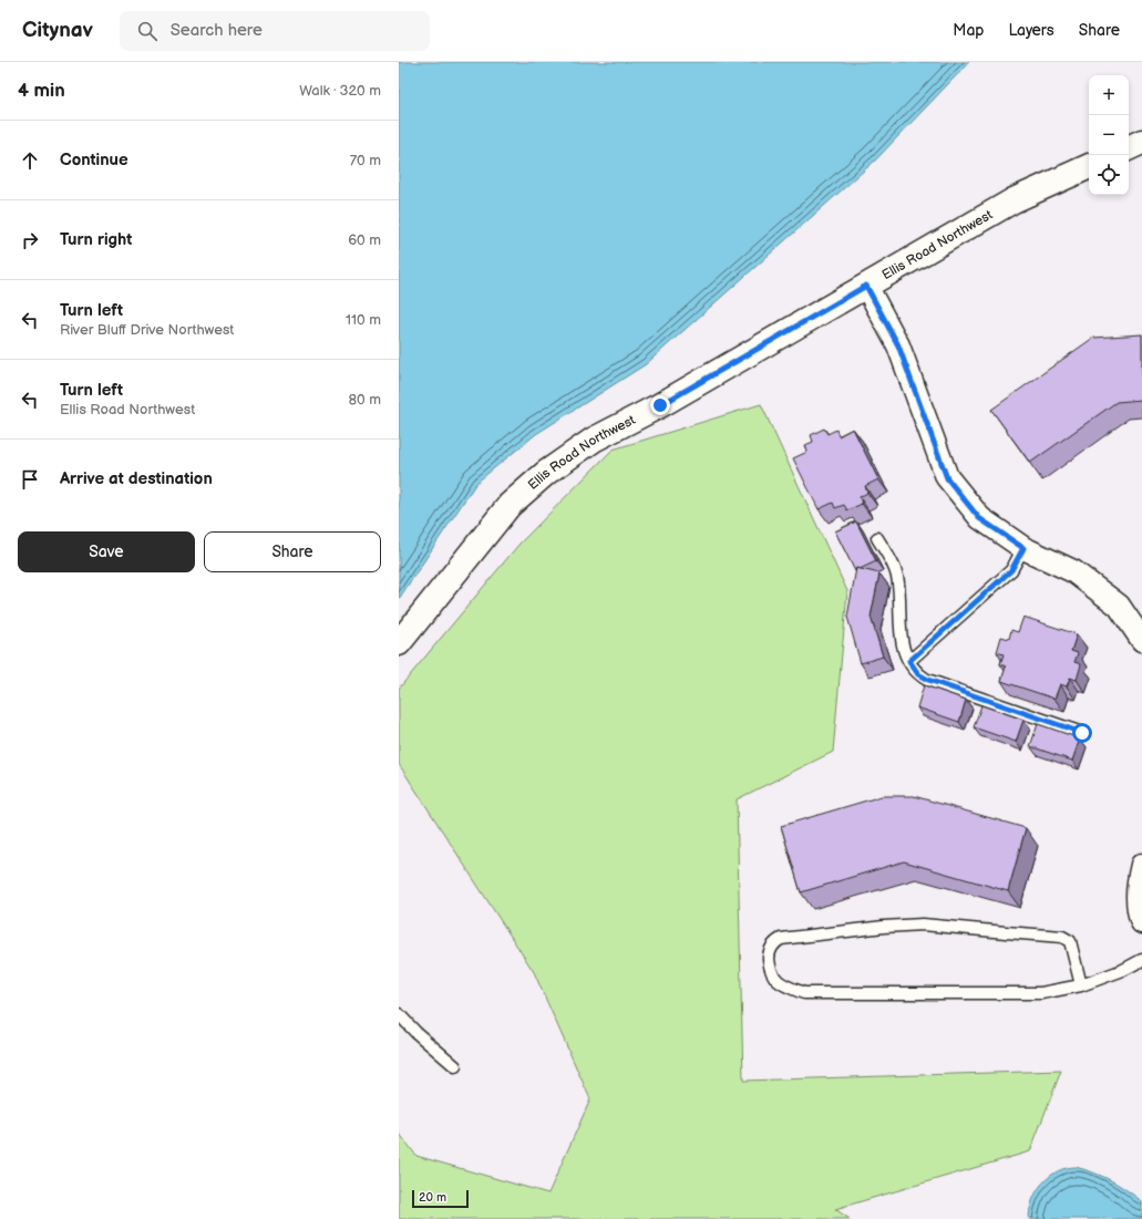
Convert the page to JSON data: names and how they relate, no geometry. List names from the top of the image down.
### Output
{
  "streets": {
    "street": ["Ellis Road Northwest"]
  },
  "scale_bar": "20 m",
  "page": {
    "header": "Citynav",
    "search": "Search here",
    "nav": ["Map", "Layers", "Share"],
    "heading": ["4 min", "Walk · 320 m"],
    "map_buttons": ["+", "−"],
    "list": [
      ["Continue", "70 m"],
      ["Turn right", "60 m"],
      ["Turn left", "River Bluff Drive Northwest", "110 m"],
      ["Turn left", "Ellis Road Northwest", "80 m"],
      "Arrive at destination"
    ],
    "buttons": ["Save", "Share"],
    "scale": "20 m"
  }
}
